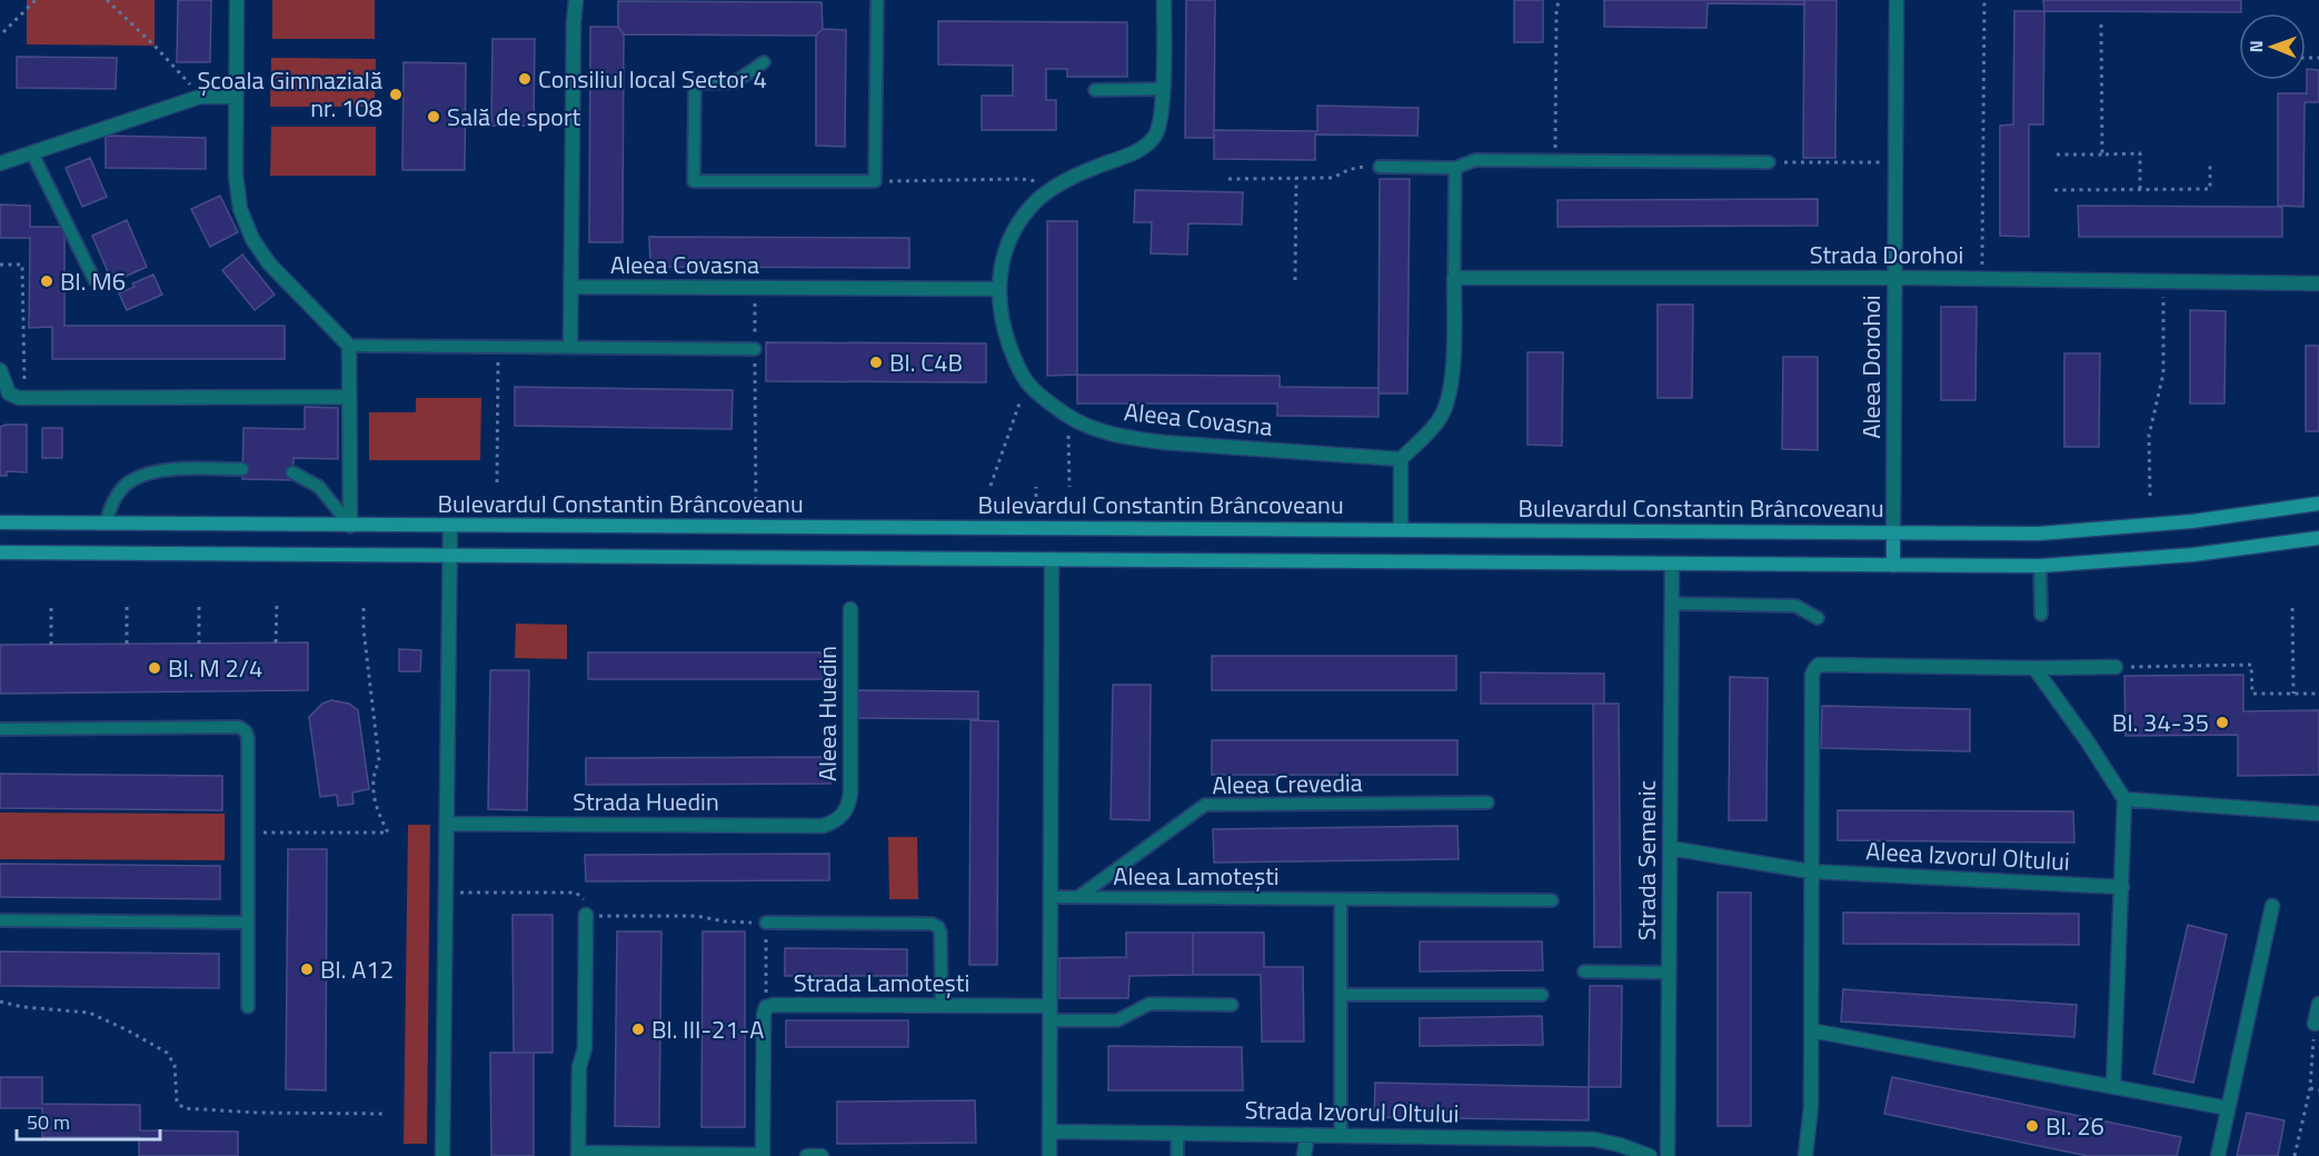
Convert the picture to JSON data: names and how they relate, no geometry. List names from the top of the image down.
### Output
{
  "streets": {
    "main road": ["Bulevardul Constantin Brâncoveanu"],
    "street": [
      "Strada Dorohoi",
      "Aleea Covasna",
      "Aleea Dorohoi",
      "Aleea Huedin",
      "Strada Huedin",
      "Aleea Izvorul Oltului",
      "Strada Semenic",
      "Strada Lamotești",
      "Strada Izvorul Oltului"
    ],
    "lane": ["Aleea Crevedia", "Aleea Lamotești"]
  },
  "crossings": [
    ["Strada Dorohoi", "Aleea Dorohoi"],
    ["Aleea Dorohoi", "Bulevardul Constantin Brâncoveanu"],
    ["Bulevardul Constantin Brâncoveanu", "Strada Semenic"],
    ["Aleea Huedin", "Strada Huedin"],
    ["Aleea Crevedia", "Aleea Lamotești"],
    ["Aleea Izvorul Oltului", "Strada Semenic"]
  ],
  "places": [
    "Consiliul local Sector 4",
    "Școala Gimnazială nr. 108",
    "Sală de sport",
    "Bl. M6",
    "Bl. C4B",
    "Bl. M 2/4",
    "Bl. 34-35",
    "Bl. A12",
    "Bl. III-21-A",
    "Bl. 26"
  ],
  "scale_bar": "50 m",
  "north": "left"
}
